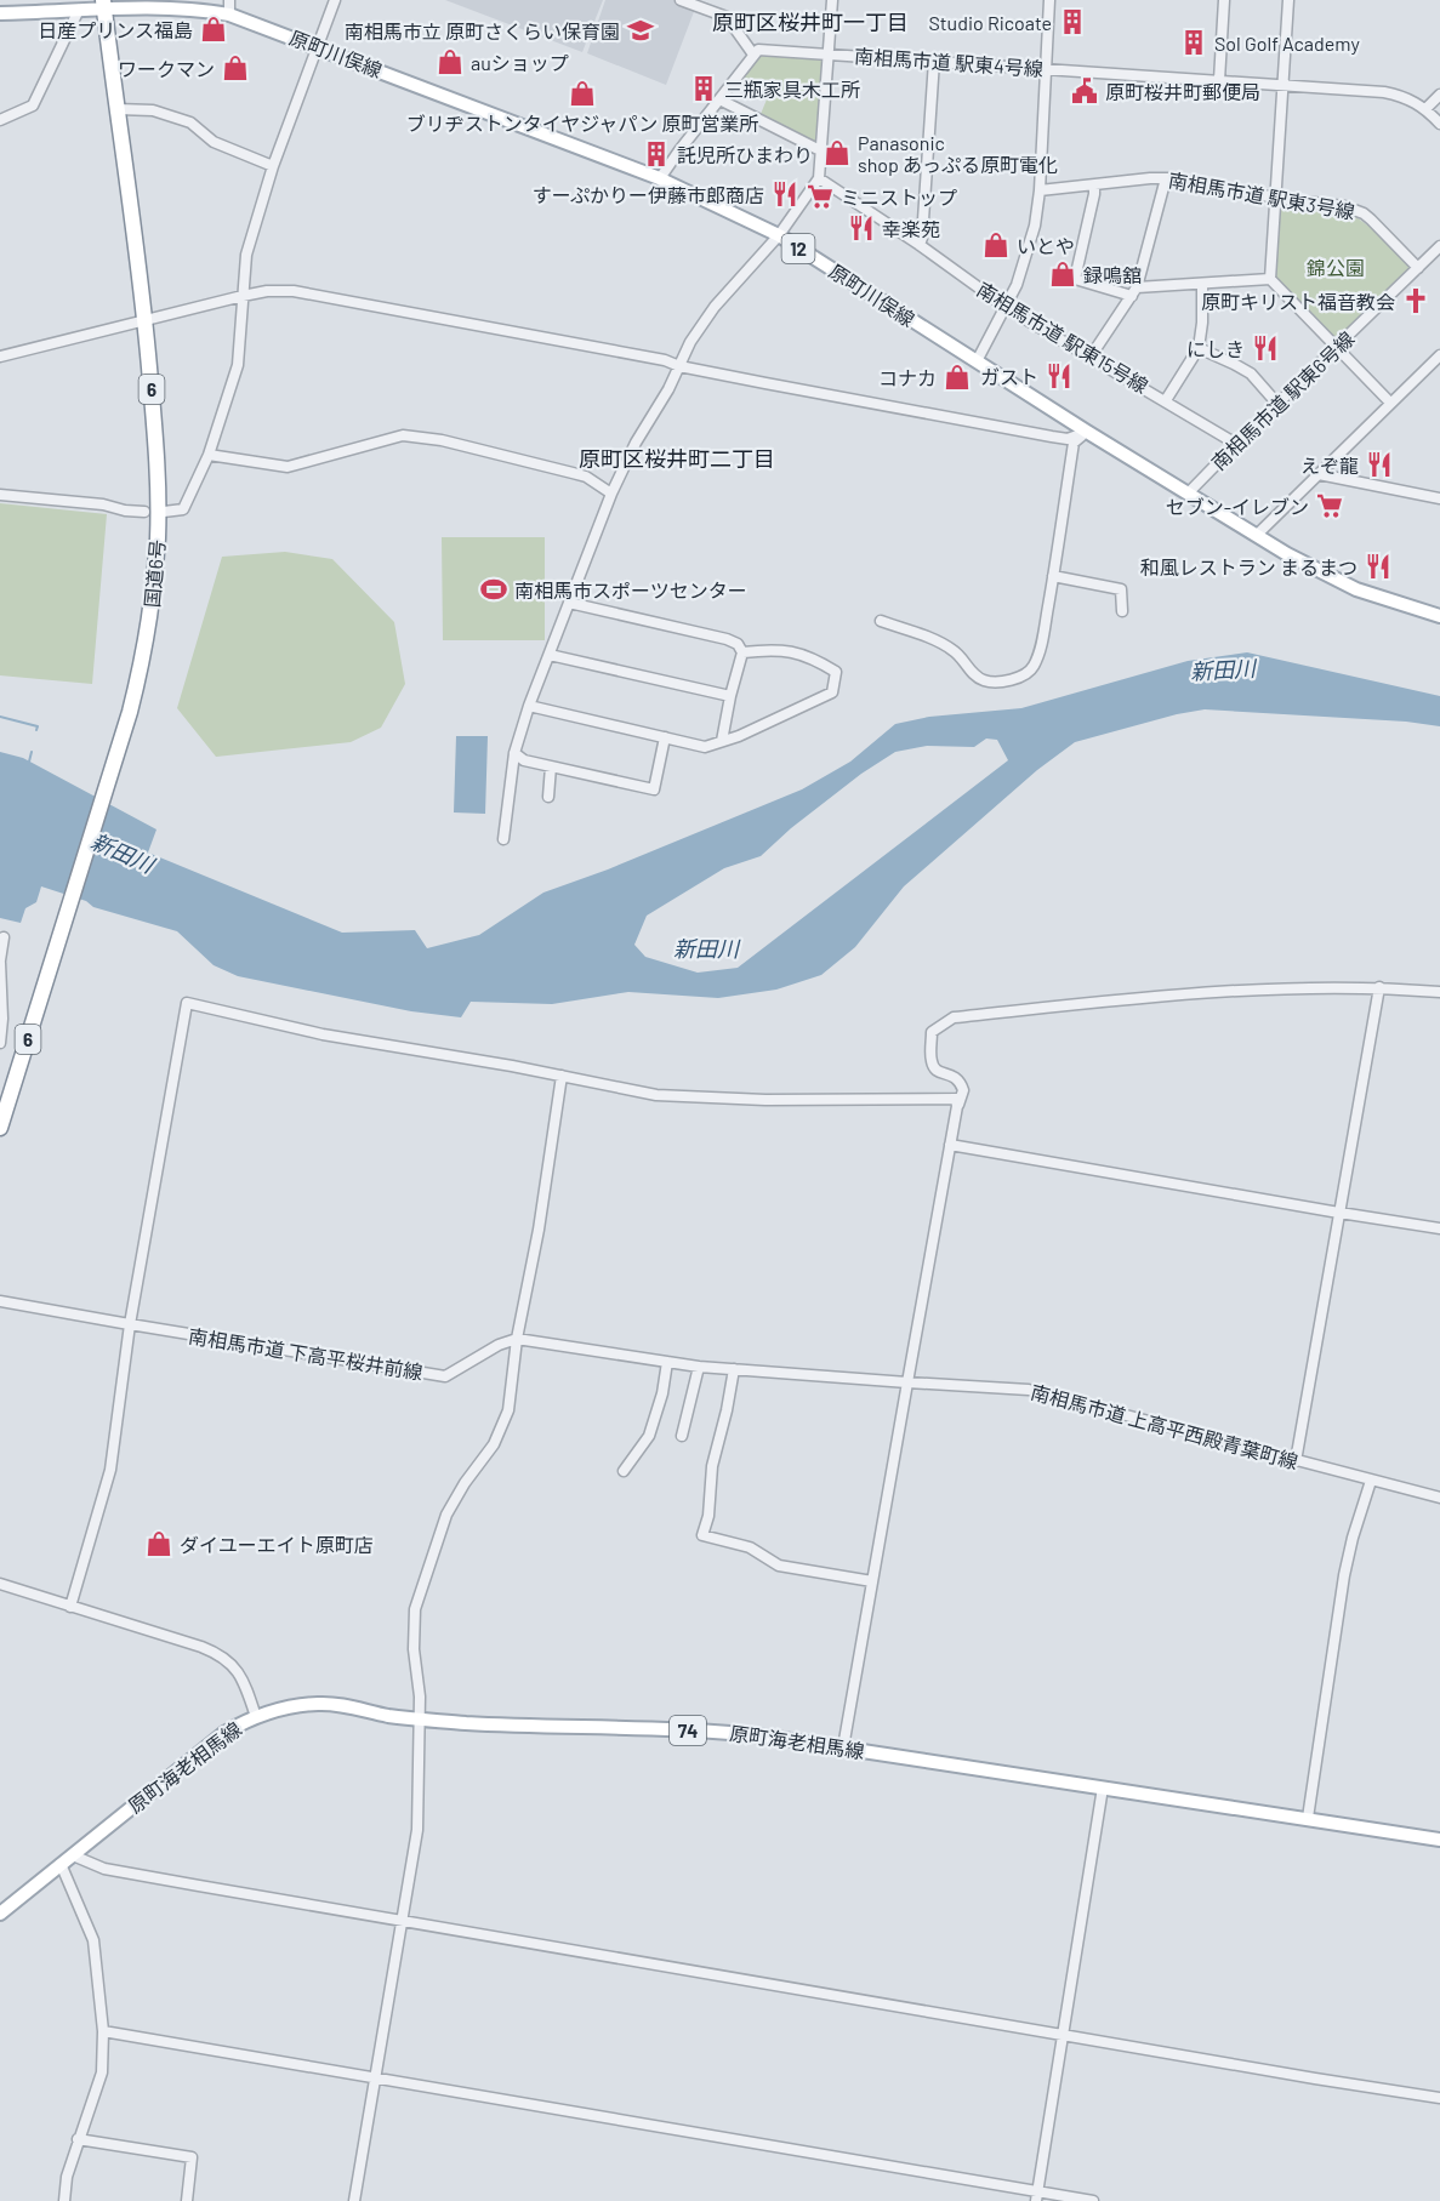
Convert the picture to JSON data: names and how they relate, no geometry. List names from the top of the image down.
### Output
{
  "streets": {
    "highway": ["6", "国道6号"],
    "main road": [
      "原町川俣線",
      "12",
      "74",
      "原町海老相馬線"
    ],
    "street": [
      "南相馬市道 駅東4号線",
      "南相馬市道 駅東3号線",
      "南相馬市道 駅東15号線",
      "南相馬市道 駅東6号線",
      "南相馬市道 下高平桜井前線",
      "南相馬市道 上高平西殿青葉町線"
    ]
  },
  "crossings": [
    ["原町川俣線", "南相馬市道 駅東6号線"],
    ["原町川俣線", "国道6号"],
    ["南相馬市道 駅東3号線", "南相馬市道 駅東6号線"],
    ["南相馬市道 駅東15号線", "南相馬市道 駅東6号線"]
  ],
  "districts": ["原町区桜井町一丁目", "原町区桜井町二丁目"],
  "water": ["新田川"],
  "parks": ["錦公園"],
  "places": {
    "building": [
      "Studio Ricoate",
      "Sol Golf Academy",
      "三瓶家具木工所",
      "託児所ひまわり"
    ],
    "shop": [
      "日産プリンス福島",
      "auショップ",
      "ワークマン",
      "ブリヂストンタイヤジャパン 原町営業所",
      "Panasonic shop あっぷる原町電化",
      "いとや",
      "録鳴舘",
      "コナカ",
      "ダイユーエイト原町店"
    ],
    "school or university": ["南相馬市立 原町さくらい保育園"],
    "public building": ["原町桜井町郵便局"],
    "restaurant": [
      "すーぷかりー伊藤市郎商店",
      "幸楽苑",
      "にしき",
      "ガスト",
      "えぞ龍",
      "和風レストラン まるまつ"
    ],
    "supermarket": ["ミニストップ", "セブン-イレブン"],
    "church": ["原町キリスト福音教会"],
    "sports": ["南相馬市スポーツセンター"]
  }
}
